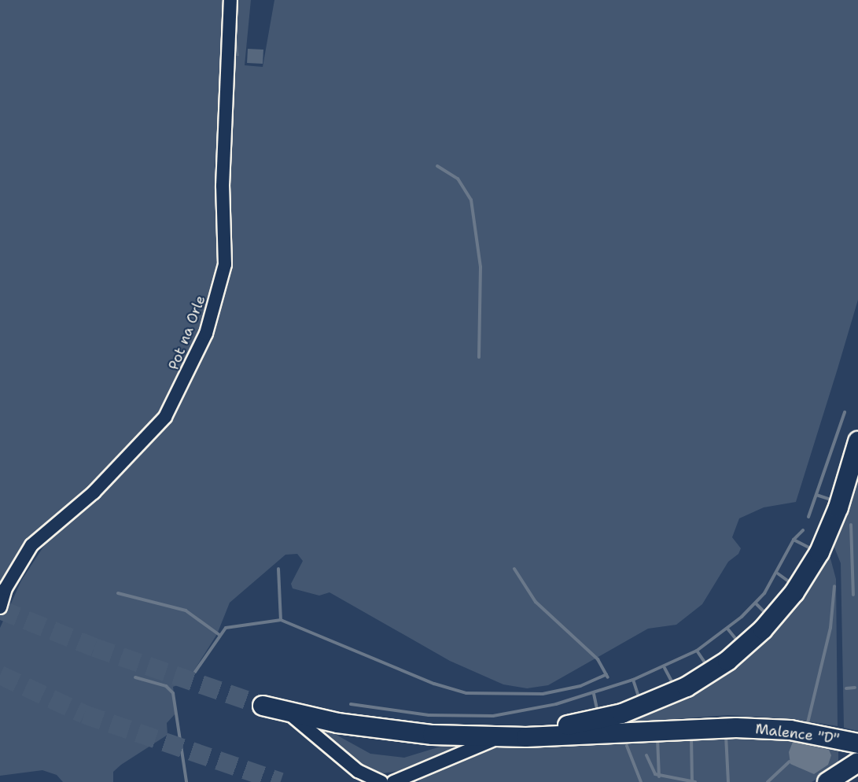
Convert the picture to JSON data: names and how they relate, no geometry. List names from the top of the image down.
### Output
{
  "streets": {
    "highway": ["Malence \"D\""],
    "street": ["Pot na Orle"]
  }
}
